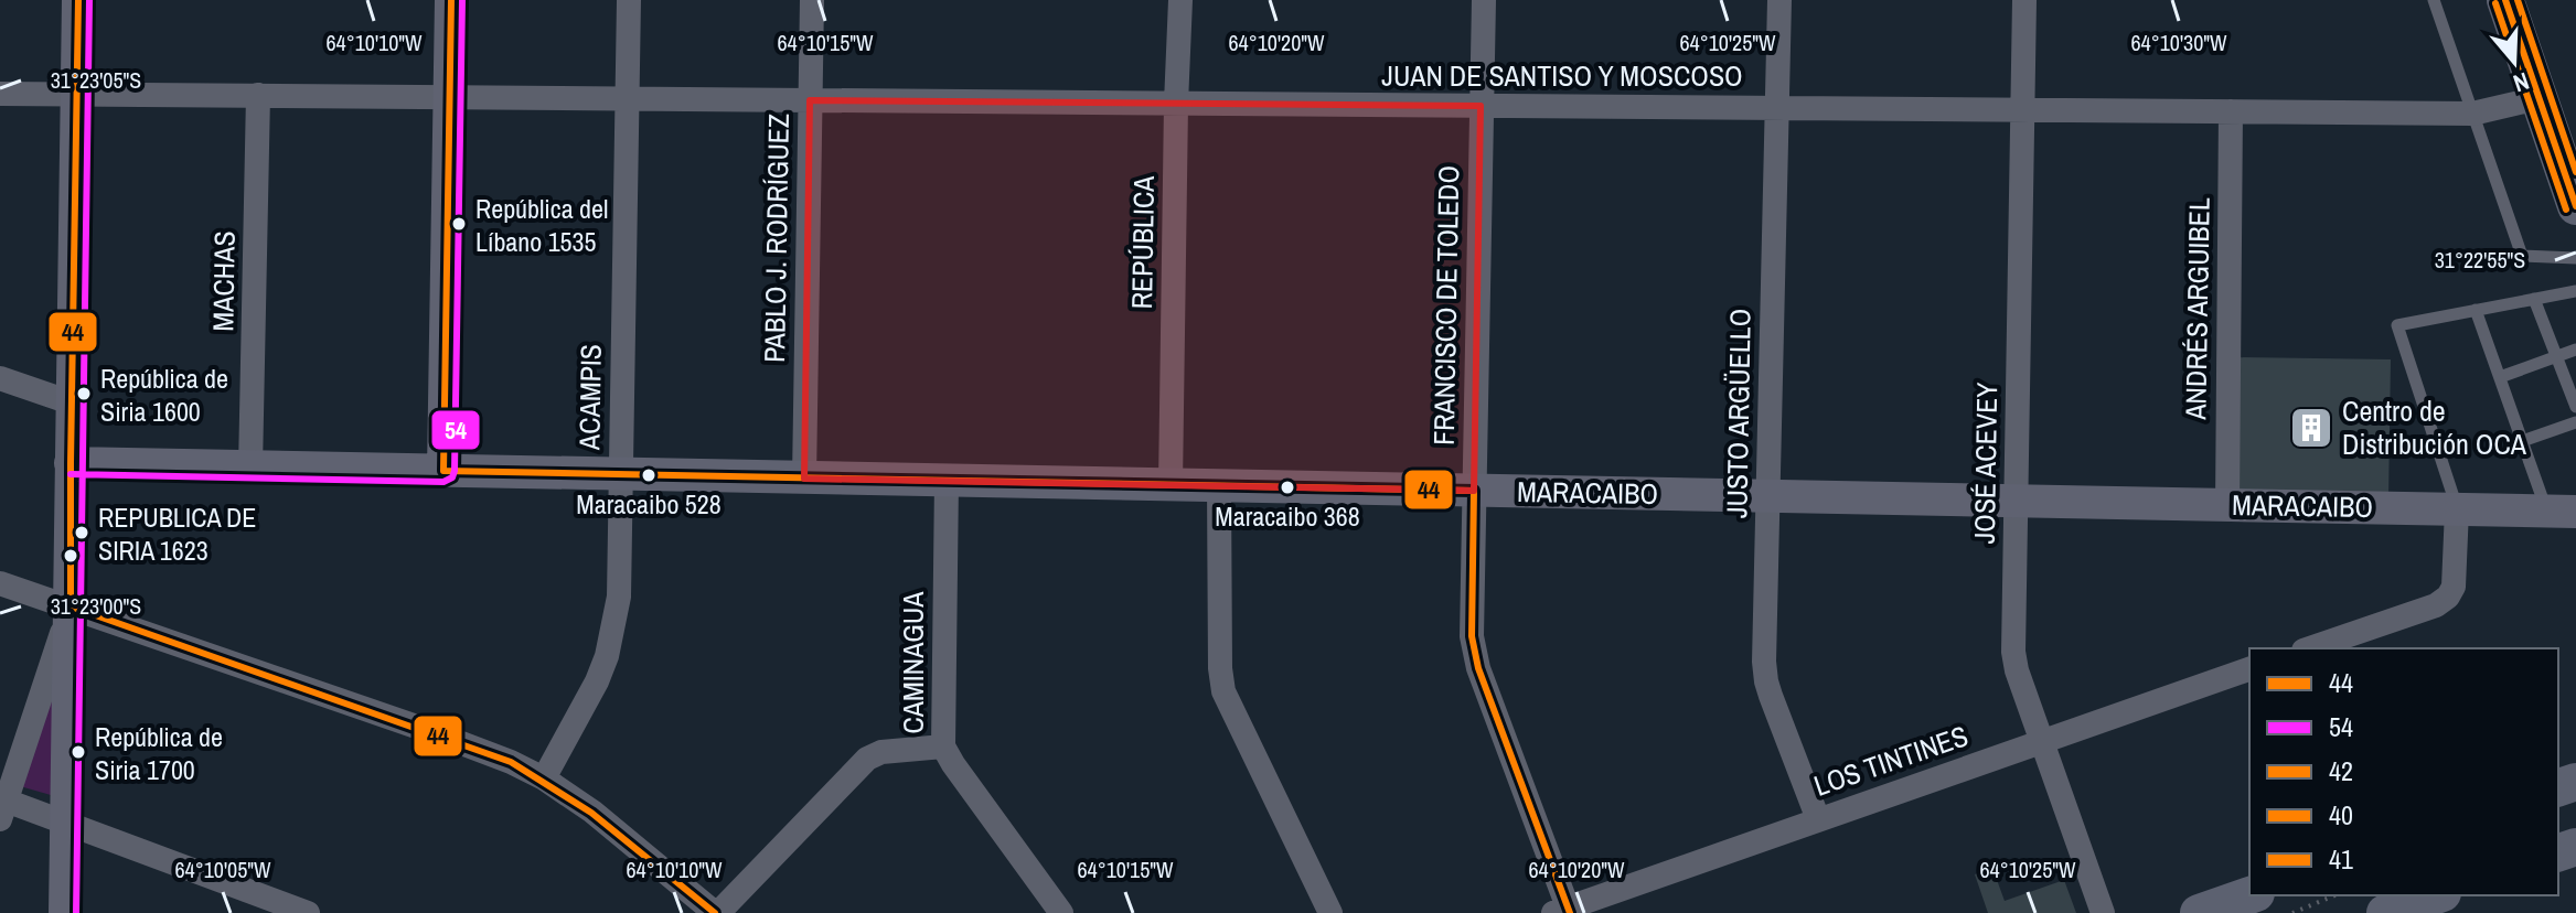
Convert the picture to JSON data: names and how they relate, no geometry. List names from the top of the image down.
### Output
{
  "streets": {
    "main road": ["MARACAIBO"],
    "street": [
      "JUAN DE SANTISO Y MOSCOSO",
      "PABLO J. RODRÍGUEZ",
      "REPÚBLICA",
      "MACHAS",
      "FRANCISCO DE TOLEDO",
      "ANDRÉS ARGUIBEL",
      "ACAMPIS",
      "JUSTO ARGÜELLO",
      "JOSÉ ACEVEY",
      "CAMINAGUA",
      "LOS TINTINES"
    ]
  },
  "crossings": [
    ["JUAN DE SANTISO Y MOSCOSO", "PABLO J. RODRÍGUEZ"],
    ["JUAN DE SANTISO Y MOSCOSO", "REPÚBLICA"],
    ["JUAN DE SANTISO Y MOSCOSO", "MACHAS"],
    ["JUAN DE SANTISO Y MOSCOSO", "FRANCISCO DE TOLEDO"],
    ["JUAN DE SANTISO Y MOSCOSO", "ANDRÉS ARGUIBEL"],
    ["JUAN DE SANTISO Y MOSCOSO", "ACAMPIS"],
    ["JUAN DE SANTISO Y MOSCOSO", "JUSTO ARGÜELLO"],
    ["JUAN DE SANTISO Y MOSCOSO", "JOSÉ ACEVEY"],
    ["PABLO J. RODRÍGUEZ", "MARACAIBO"],
    ["REPÚBLICA", "MARACAIBO"],
    ["MACHAS", "MARACAIBO"],
    ["FRANCISCO DE TOLEDO", "MARACAIBO"],
    ["FRANCISCO DE TOLEDO", "LOS TINTINES"],
    ["ANDRÉS ARGUIBEL", "MARACAIBO"],
    ["ACAMPIS", "MARACAIBO"],
    ["JUSTO ARGÜELLO", "MARACAIBO"],
    ["JUSTO ARGÜELLO", "LOS TINTINES"],
    ["JOSÉ ACEVEY", "MARACAIBO"],
    ["JOSÉ ACEVEY", "LOS TINTINES"],
    ["MARACAIBO", "CAMINAGUA"]
  ],
  "places": {
    "other": [
      "República del Líbano 1535",
      "República de Siria 1600",
      "Maracaibo 528",
      "Maracaibo 368",
      "REPUBLICA DE SIRIA 1623",
      "República de Siria 1700"
    ],
    "building": ["Centro de Distribución OCA"]
  },
  "lines": [
    "transit line 44",
    "transit line 54",
    "transit line 42",
    "transit line 41",
    "transit line 40"
  ],
  "legend": [
    "44",
    "54",
    "42",
    "40",
    "41"
  ],
  "north": "bottom",
  "coordinates": [
    "64°10'10\"W",
    "64°10'15\"W",
    "64°10'20\"W",
    "64°10'25\"W",
    "64°10'30\"W",
    "31°23'05\"S",
    "31°22'55\"S",
    "31°23'00\"S",
    "64°10'05\"W"
  ]
}
